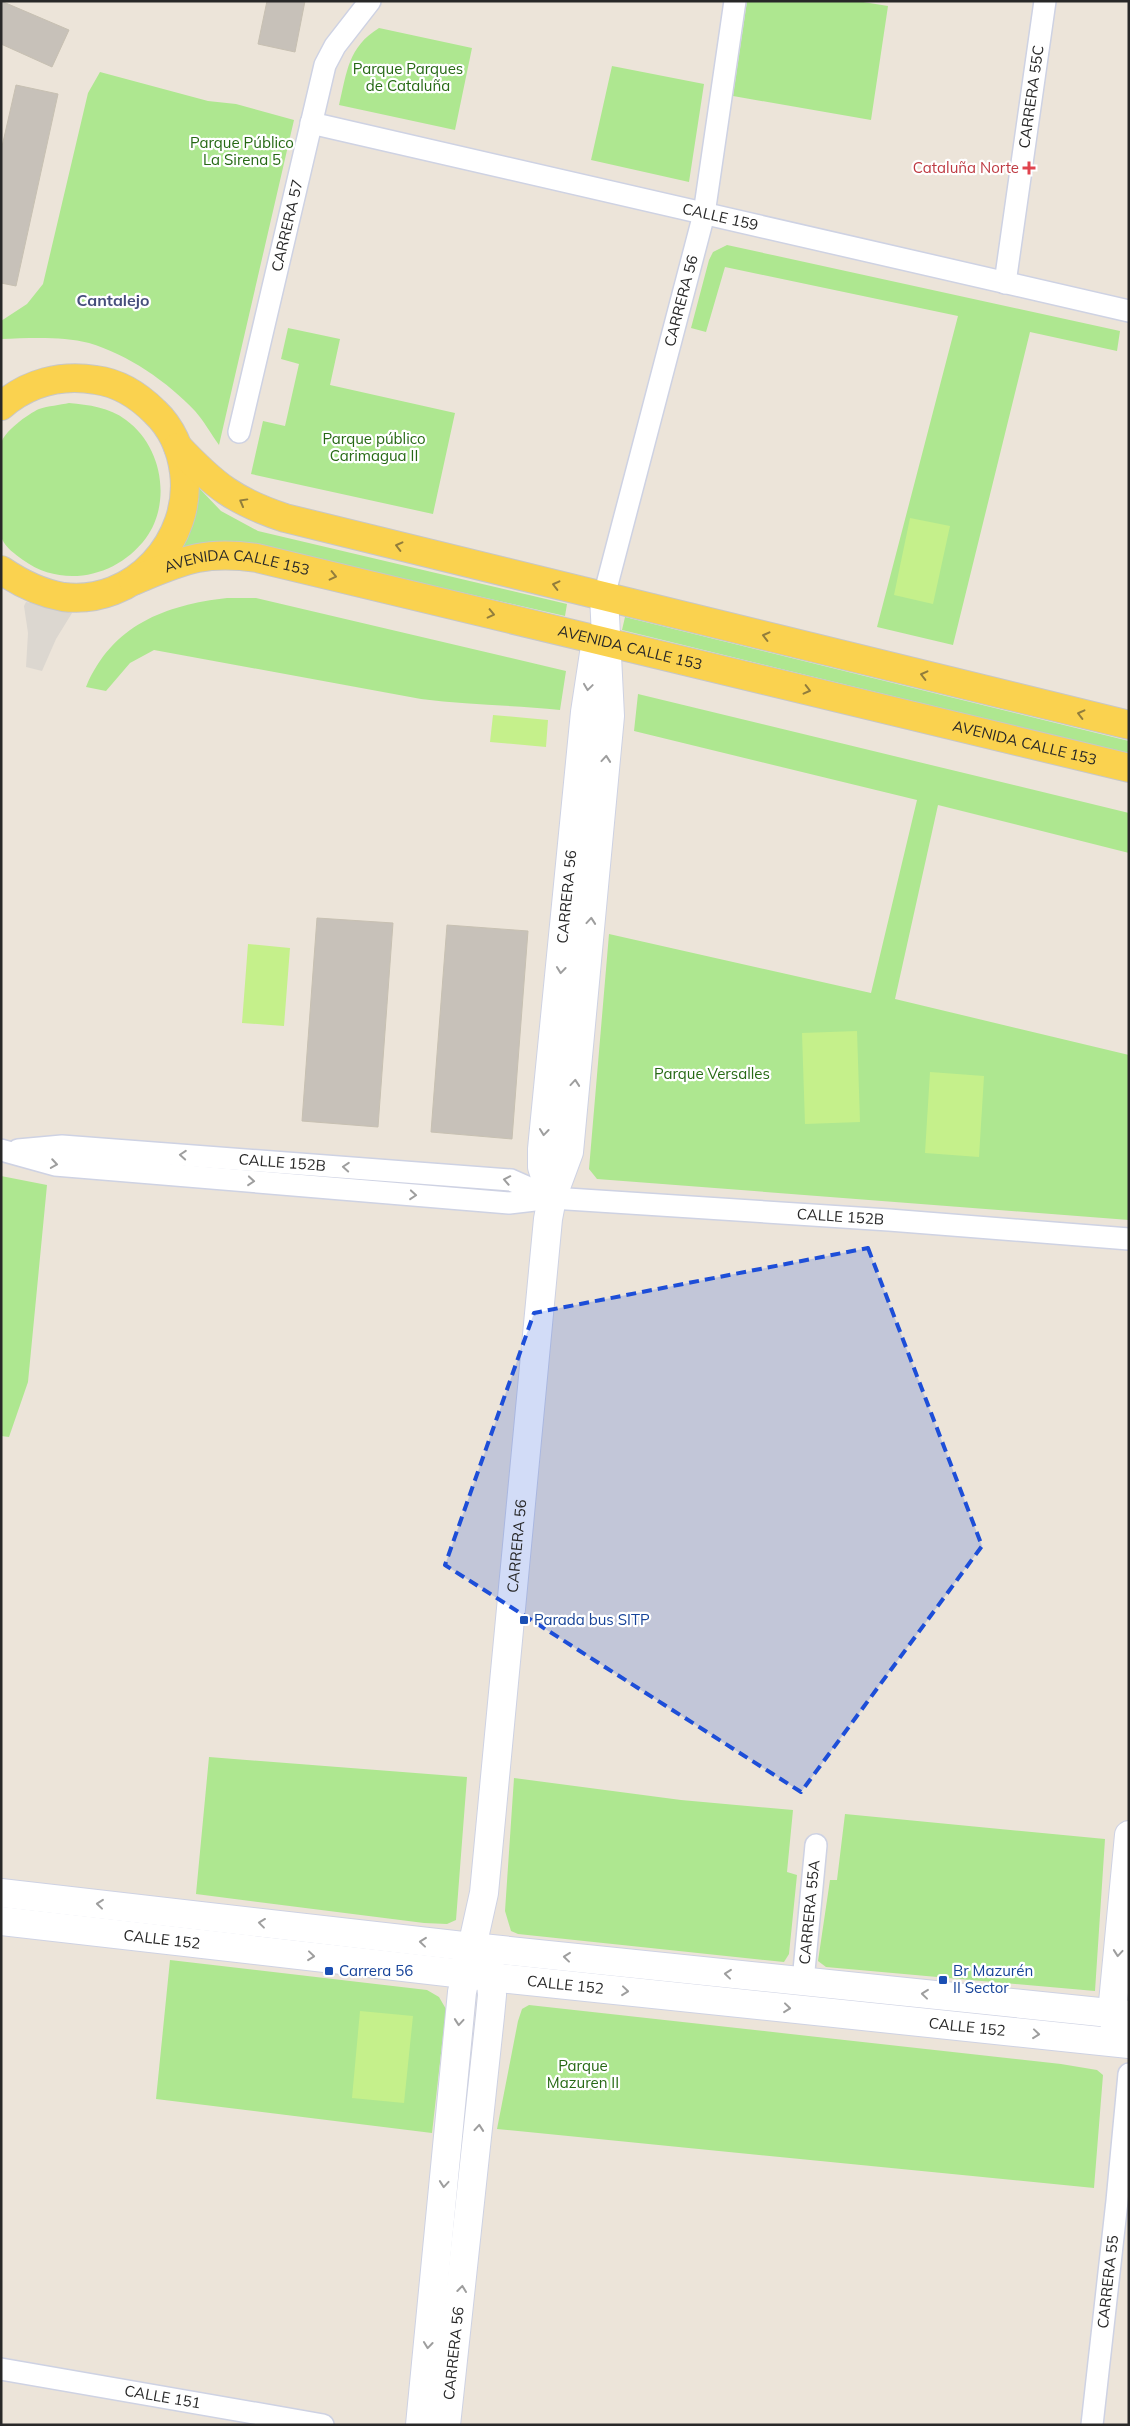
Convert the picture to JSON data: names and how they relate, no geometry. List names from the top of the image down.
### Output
{
  "streets": {
    "main road": ["AVENIDA CALLE 153"],
    "street": [
      "CARRERA 55C",
      "CALLE 159",
      "CARRERA 57",
      "CARRERA 56",
      "CALLE 152B",
      "CARRERA 55A",
      "CALLE 152",
      "CARRERA 55",
      "CALLE 151"
    ]
  },
  "crossings": [
    ["CARRERA 55C", "CALLE 159"],
    ["CALLE 159", "CARRERA 57"],
    ["CALLE 159", "CARRERA 56"],
    ["CARRERA 56", "AVENIDA CALLE 153"],
    ["CARRERA 56", "CALLE 152B"],
    ["CARRERA 56", "CALLE 152"],
    ["CARRERA 55A", "CALLE 152"],
    ["CALLE 152", "CARRERA 55"]
  ],
  "districts": ["Cantalejo"],
  "parks": [
    "Parque Parques de Cataluña",
    "Parque Público La Sirena 5",
    "Parque público Carimagua II",
    "Parque Versalles",
    "Parque Mazuren II"
  ],
  "places": {
    "health": ["Cataluña Norte"],
    "transit": ["Parada bus SITP", "Carrera 56", "Br Mazurén II Sector"]
  }
}
